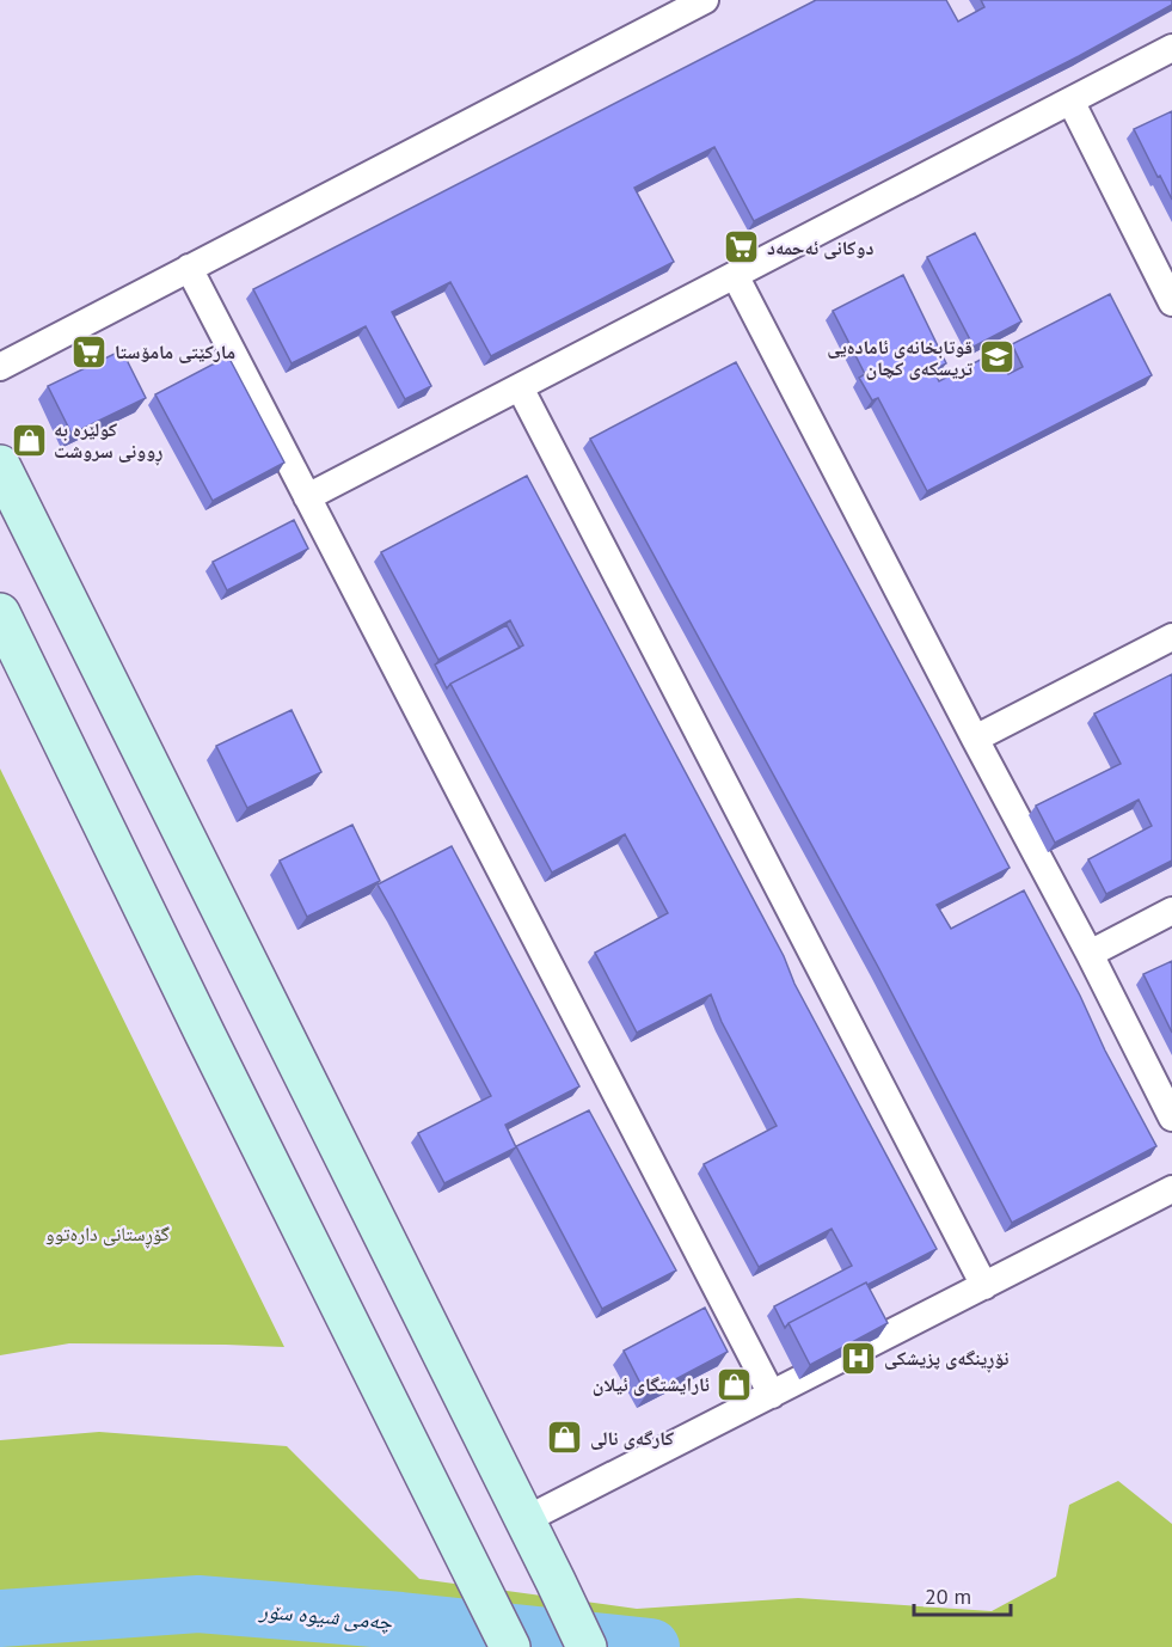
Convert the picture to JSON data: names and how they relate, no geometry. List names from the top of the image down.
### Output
{
  "water": ["چەمی شیوە سۆر"],
  "parks": ["گۆڕستانی دارەتوو"],
  "places": {
    "supermarket": ["دوکانی ئەحمەد", "مارکێتی مامۆستا"],
    "school or university": ["قوتابخانەی ئامادەیی تریسکەی کچان"],
    "shop": ["کولێرە بە ڕوونی سروشت", "ئارایشتگای ئیلان", "کارگەی نالی"],
    "hospital": ["نۆڕینگەی پزیشکی"]
  },
  "scale_bar": "20 m"
}
